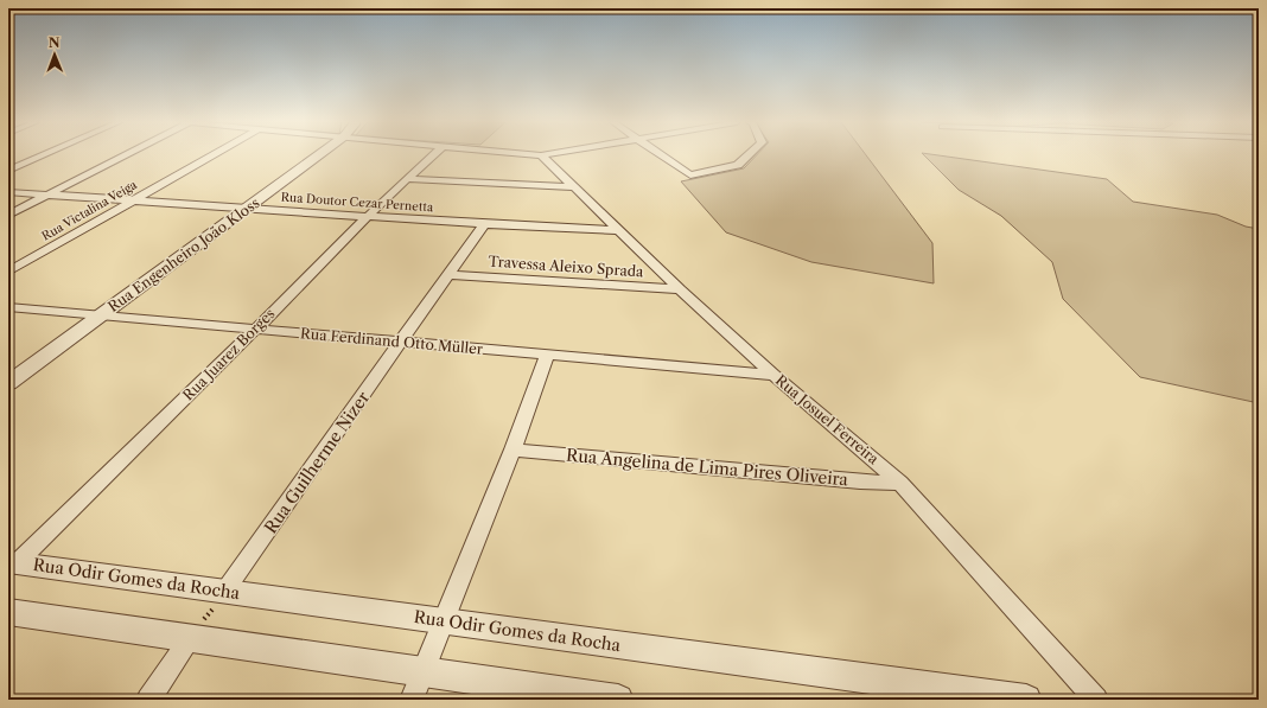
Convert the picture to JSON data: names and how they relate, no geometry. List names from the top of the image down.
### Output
{
  "streets": {
    "street": [
      "Rua Doutor Cezar Pernetta",
      "Rua Victalina Veiga",
      "Rua Engenheiro João Kloss",
      "Travessa Aleixo Sprada",
      "Rua Ferdinand Otto Müller",
      "Rua Juarez Borges",
      "Rua Josuel Ferreira",
      "Rua Guilherme Nizer",
      "Rua Angelina de Lima Pires Oliveira",
      "Rua Odir Gomes da Rocha"
    ]
  },
  "crossings": [
    ["Rua Doutor Cezar Pernetta", "Rua Victalina Veiga"],
    ["Rua Doutor Cezar Pernetta", "Rua Engenheiro João Kloss"],
    ["Rua Doutor Cezar Pernetta", "Rua Juarez Borges"],
    ["Rua Doutor Cezar Pernetta", "Rua Josuel Ferreira"],
    ["Rua Doutor Cezar Pernetta", "Rua Guilherme Nizer"],
    ["Rua Engenheiro João Kloss", "Rua Ferdinand Otto Müller"],
    ["Travessa Aleixo Sprada", "Rua Josuel Ferreira"],
    ["Travessa Aleixo Sprada", "Rua Guilherme Nizer"],
    ["Rua Ferdinand Otto Müller", "Rua Juarez Borges"],
    ["Rua Ferdinand Otto Müller", "Rua Josuel Ferreira"],
    ["Rua Ferdinand Otto Müller", "Rua Guilherme Nizer"],
    ["Rua Juarez Borges", "Rua Odir Gomes da Rocha"],
    ["Rua Josuel Ferreira", "Rua Angelina de Lima Pires Oliveira"],
    ["Rua Guilherme Nizer", "Rua Odir Gomes da Rocha"]
  ],
  "north": "top"
}
